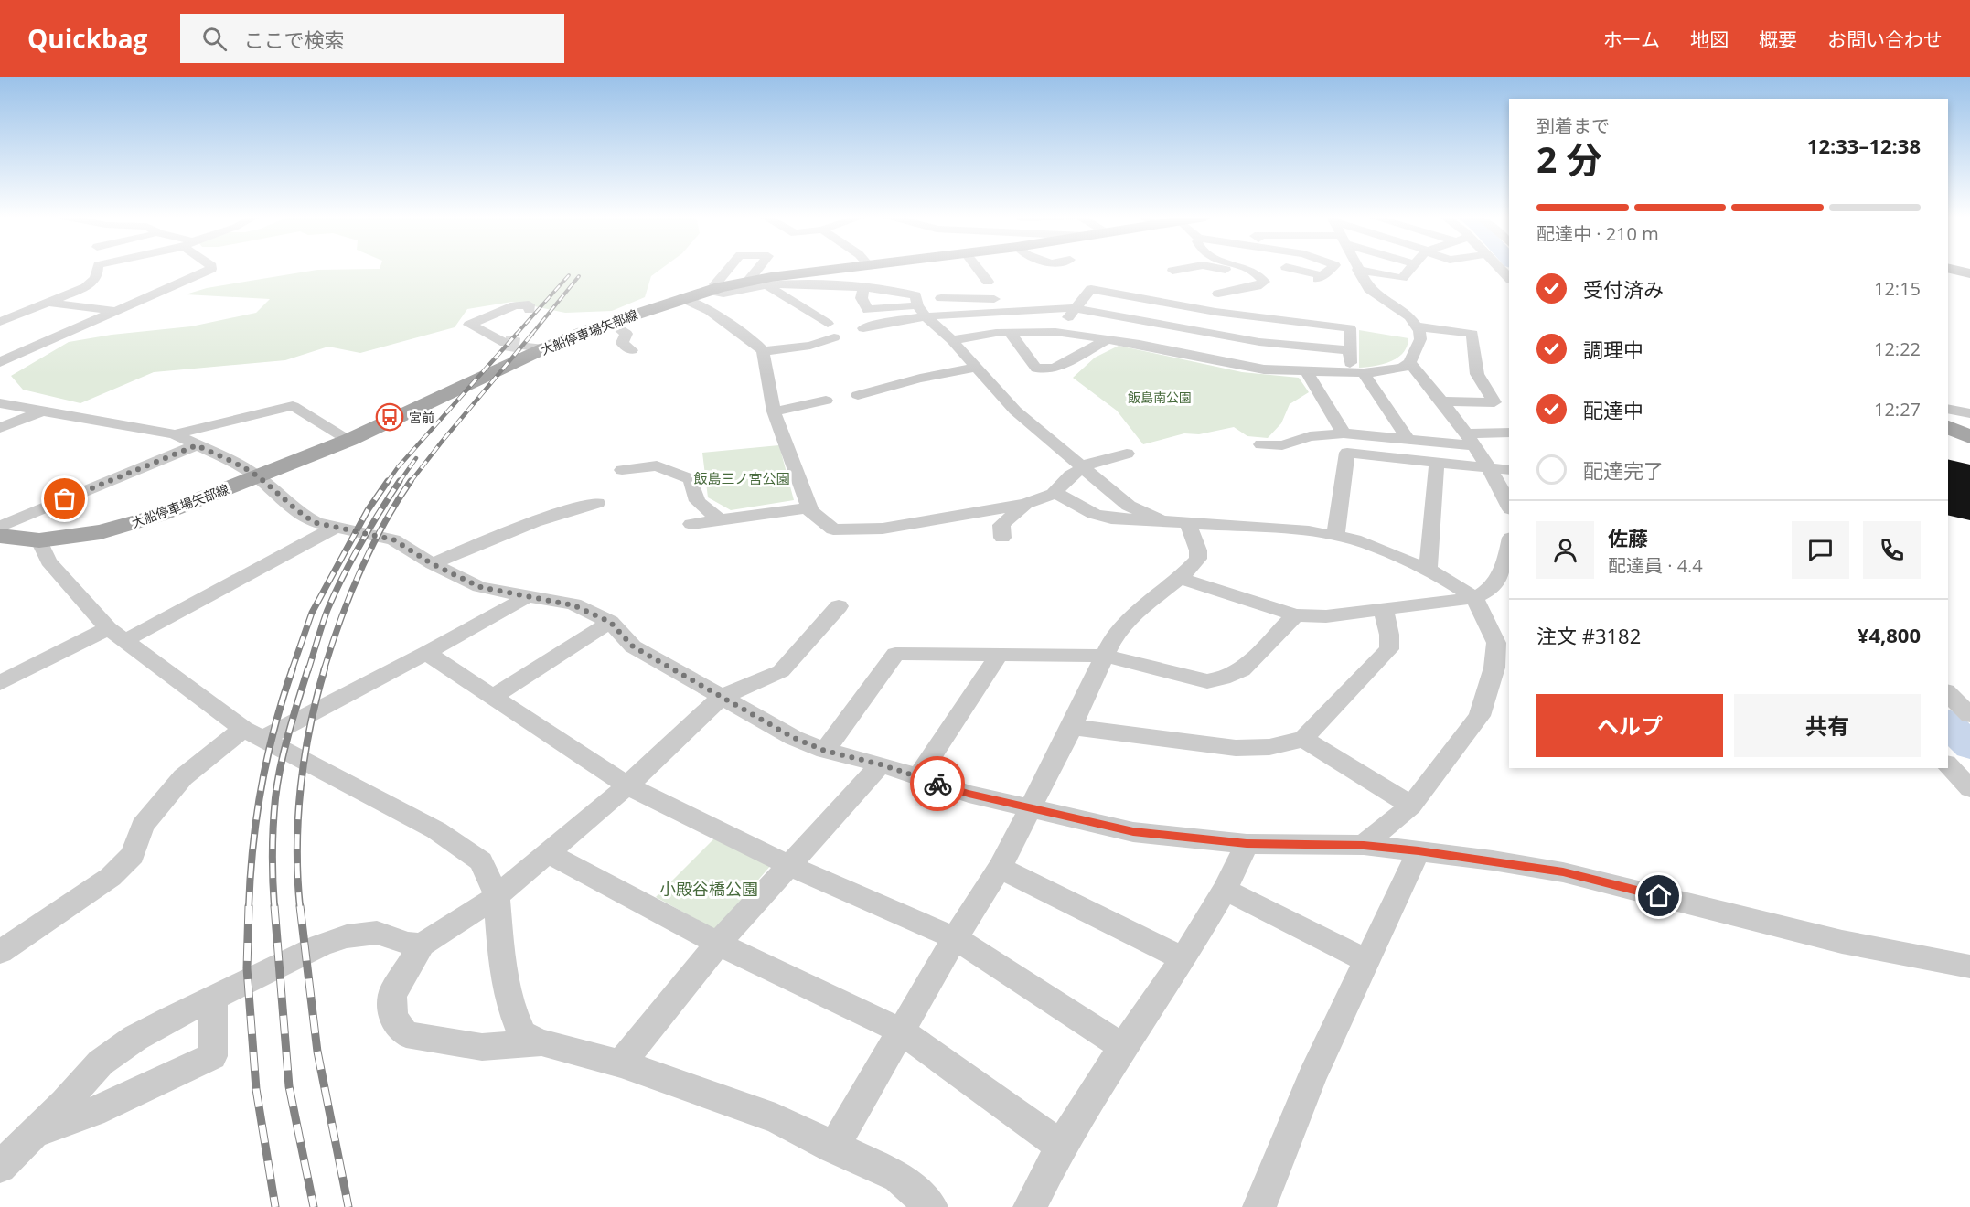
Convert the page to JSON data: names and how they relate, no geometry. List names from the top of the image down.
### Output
{
  "streets": {
    "main road": ["大船停車場矢部線"]
  },
  "parks": ["飯島南公園", "飯島三ノ宮公園", "小殿谷橋公園"],
  "places": {
    "bus stop": ["宮前"]
  },
  "page": {
    "header": "Quickbag",
    "search": "ここで検索",
    "nav": [
      "ホーム",
      "地図",
      "概要",
      "お問い合わせ"
    ],
    "heading": ["2 分", "到着まで", "12:33–12:38"],
    "panel": [
      "佐藤",
      "配達員 · 4.4",
      "注文 #3182",
      "¥4,800"
    ],
    "bar": "配達中 · 210 m",
    "list": [
      ["受付済み", "12:15"],
      ["調理中", "12:22"],
      ["配達中", "12:27"],
      "配達完了"
    ],
    "buttons": ["ヘルプ", "共有"]
  }
}
